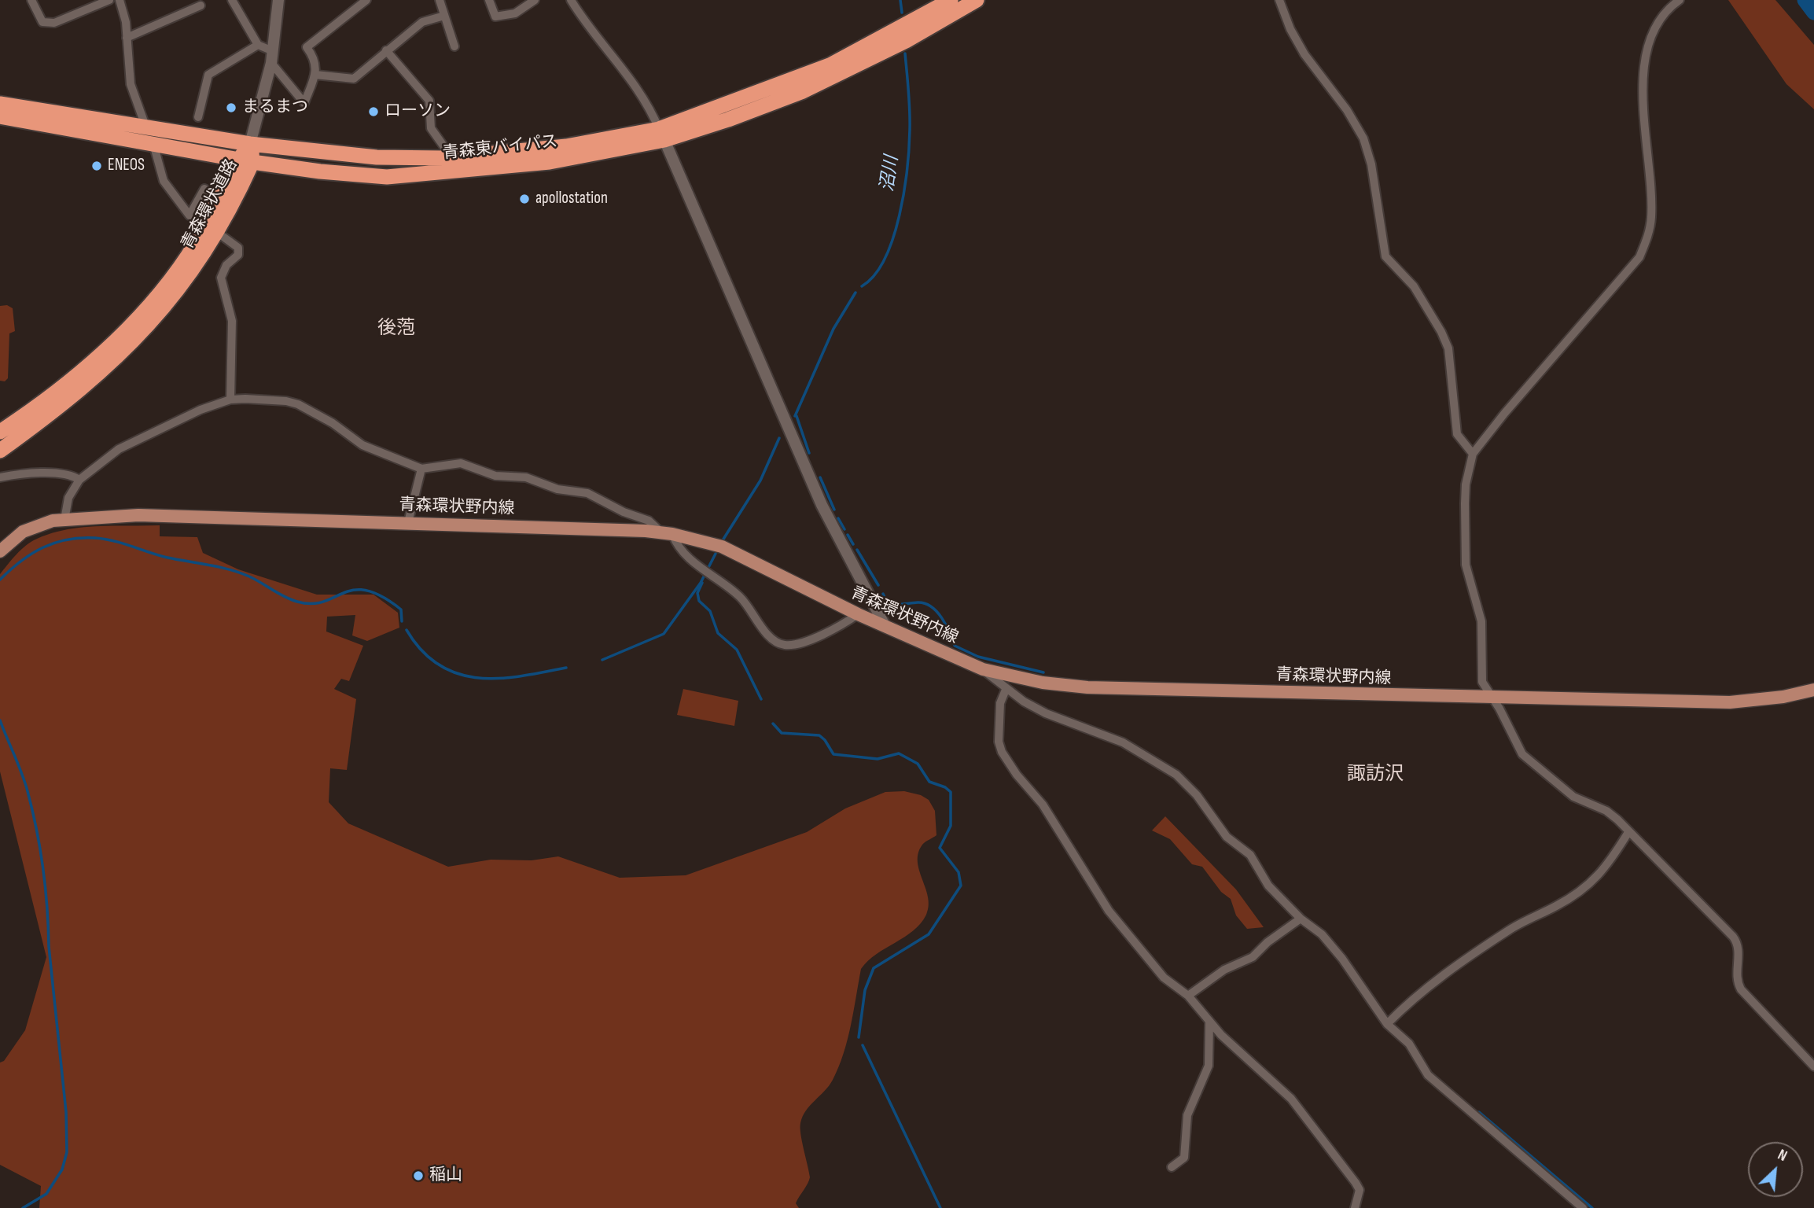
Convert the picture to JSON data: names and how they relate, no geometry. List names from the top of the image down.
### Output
{
  "streets": {
    "highway": ["青森東バイパス", "青森環状道路"],
    "main road": ["青森環状野内線"]
  },
  "crossings": [
    ["青森東バイパス", "青森環状道路"]
  ],
  "districts": ["後萢", "諏訪沢"],
  "water": ["沼川"],
  "places": [
    "まるまつ",
    "ローソン",
    "ENEOS",
    "apollostation",
    "稲山"
  ],
  "north": "top right"
}
